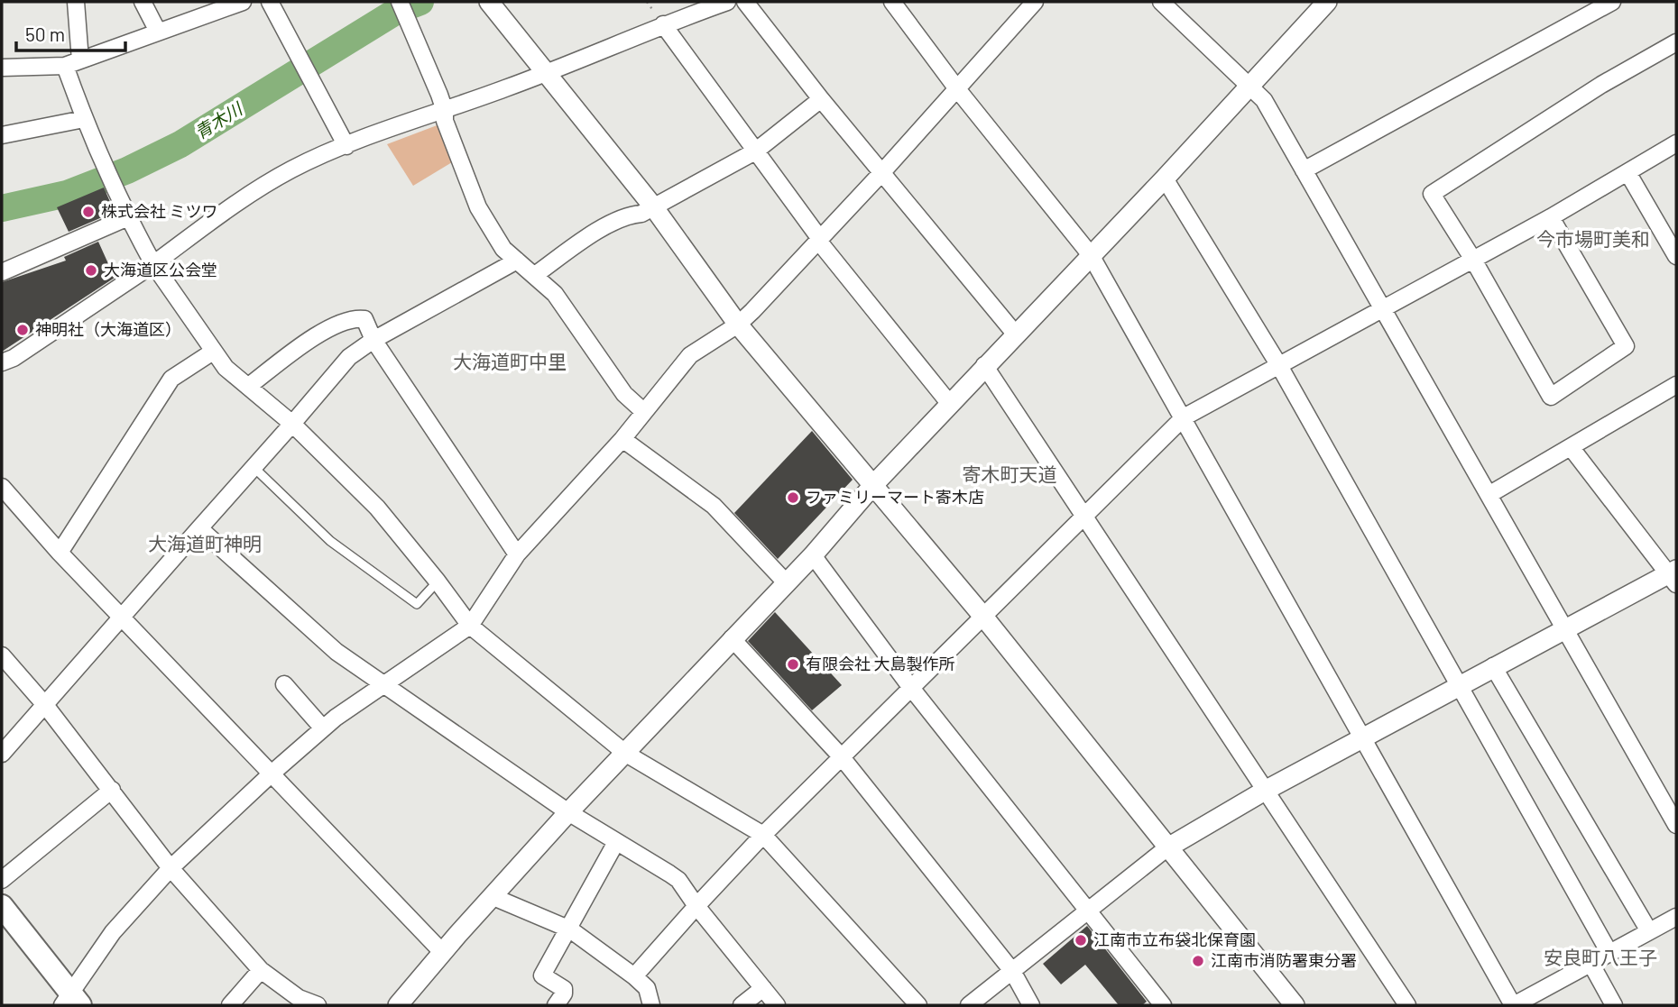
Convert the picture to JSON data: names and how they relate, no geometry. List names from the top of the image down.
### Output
{
  "districts": [
    "今市場町美和",
    "大海道町中里",
    "寄木町天道",
    "大海道町神明",
    "安良町八王子"
  ],
  "water": ["青木川"],
  "places": [
    "株式会社 ミツワ",
    "大海道区公会堂",
    "神明社（大海道区）",
    "ファミリーマート寄木店",
    "有限会社 大島製作所",
    "江南市立布袋北保育園",
    "江南市消防署東分署"
  ],
  "scale_bar": "50 m"
}
